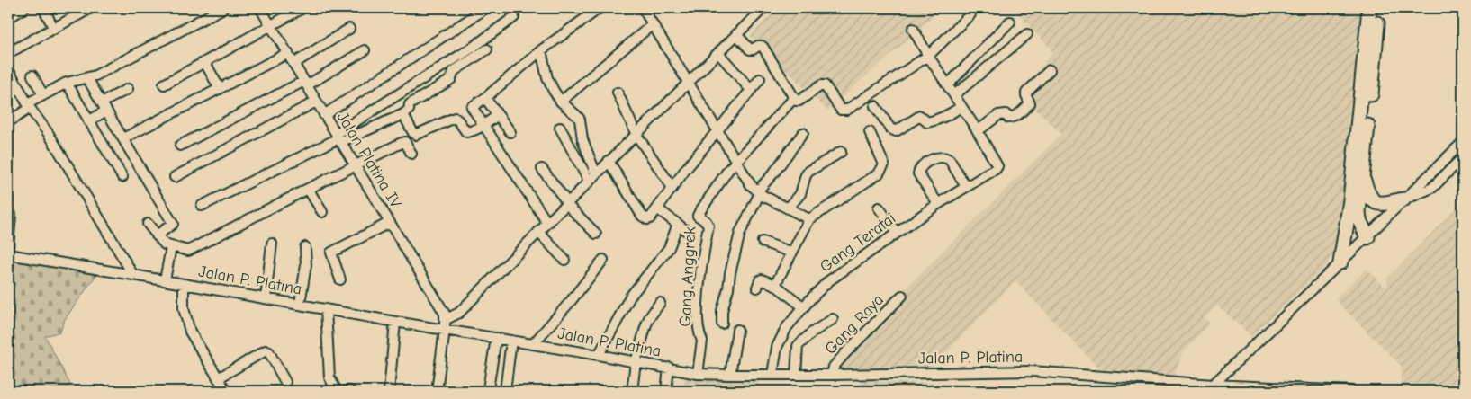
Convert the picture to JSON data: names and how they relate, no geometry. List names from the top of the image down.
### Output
{
  "streets": {
    "street": [
      "Jalan Platina IV",
      "Gang Teratai",
      "Gang Anggrek",
      "Jalan P. Platina",
      "Gang Raya"
    ]
  },
  "crossings": [
    ["Jalan Platina IV", "Jalan P. Platina"],
    ["Gang Teratai", "Jalan P. Platina"],
    ["Gang Anggrek", "Jalan P. Platina"],
    ["Jalan P. Platina", "Gang Raya"]
  ]
}
